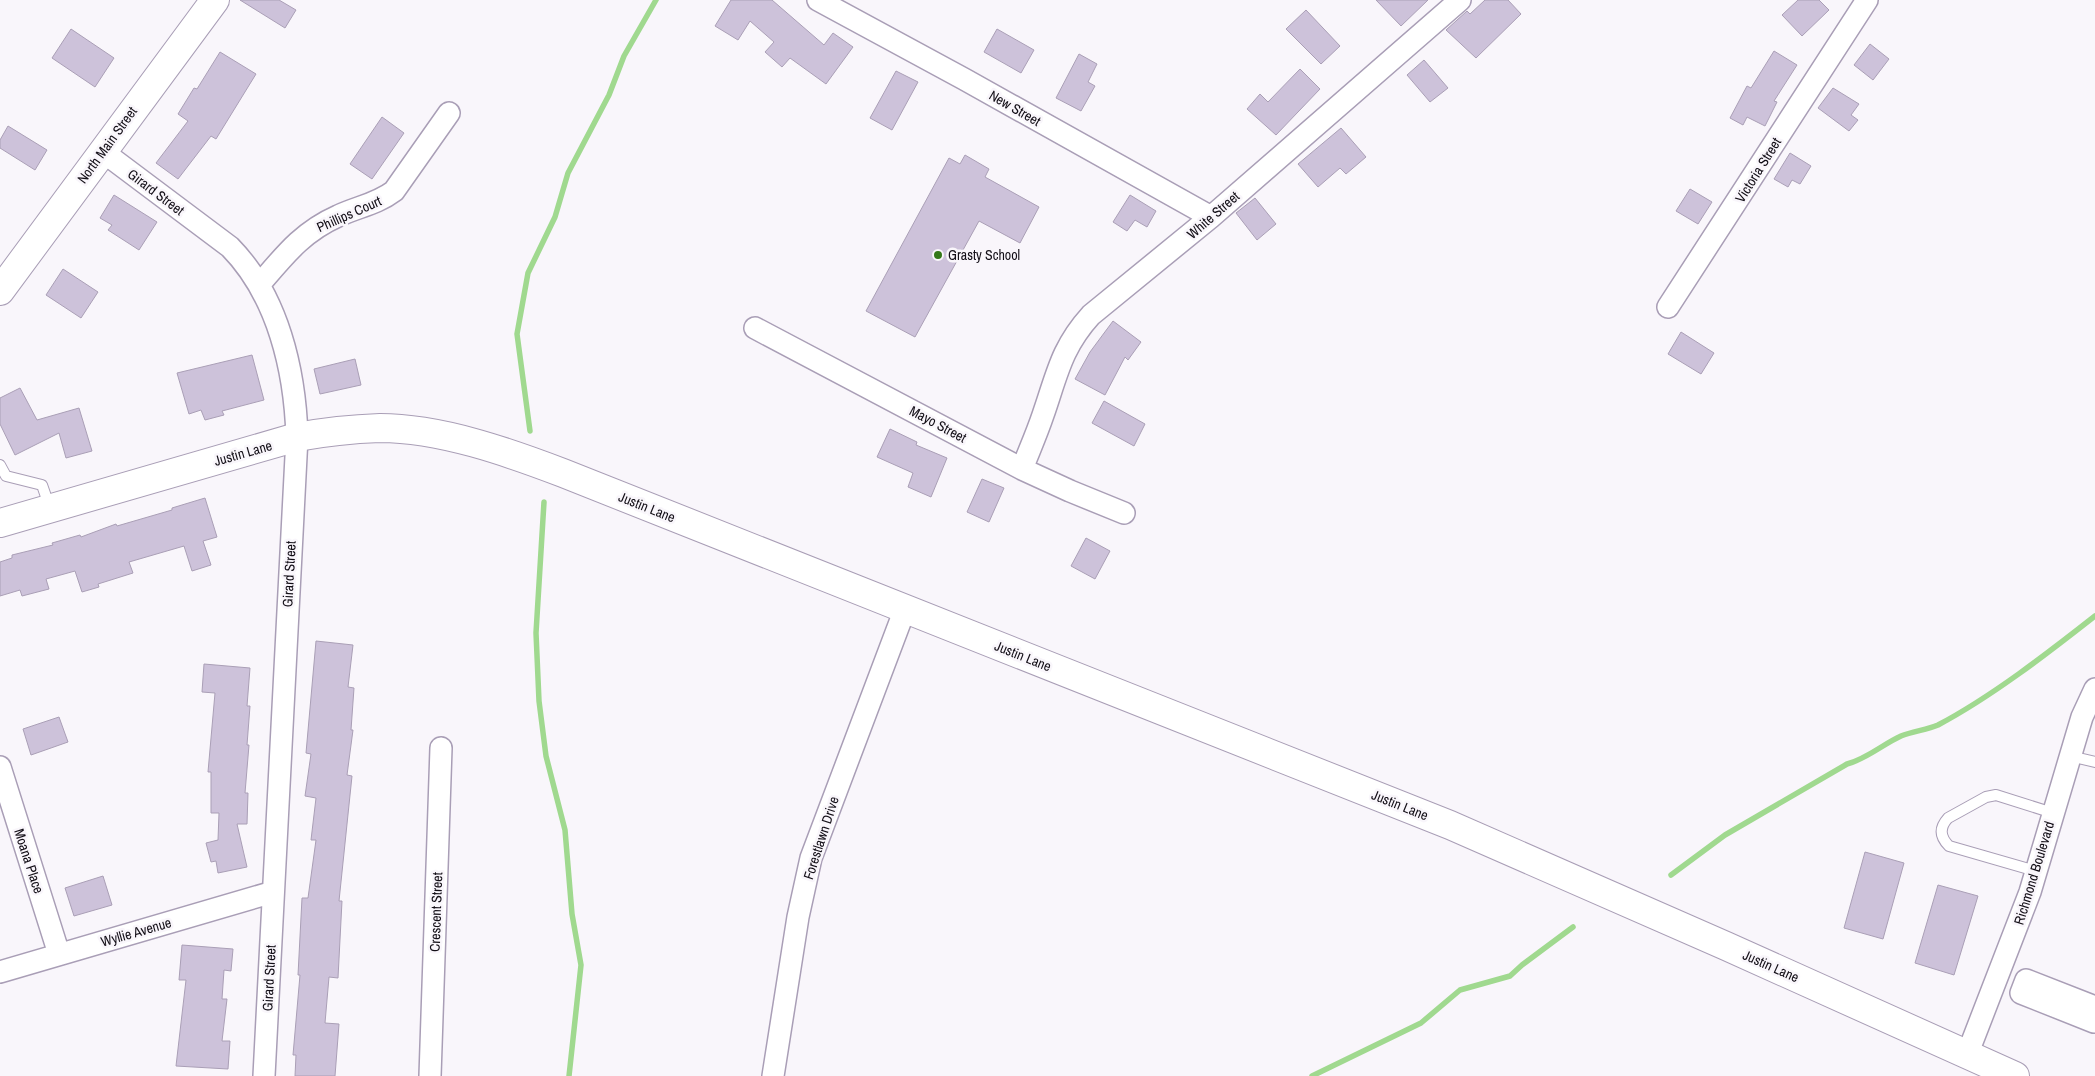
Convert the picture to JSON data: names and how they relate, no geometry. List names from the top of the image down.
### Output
{
  "streets": {
    "main road": ["North Main Street", "Justin Lane"],
    "street": [
      "New Street",
      "Victoria Street",
      "Girard Street",
      "Phillips Court",
      "White Street",
      "Mayo Street",
      "Forestlawn Drive",
      "Moana Place",
      "Richmond Boulevard",
      "Crescent Street",
      "Wyllie Avenue"
    ]
  },
  "crossings": [
    ["New Street", "White Street"],
    ["North Main Street", "Girard Street"],
    ["Girard Street", "Phillips Court"],
    ["Girard Street", "Justin Lane"],
    ["Girard Street", "Wyllie Avenue"],
    ["White Street", "Mayo Street"],
    ["Justin Lane", "Forestlawn Drive"],
    ["Justin Lane", "Richmond Boulevard"],
    ["Moana Place", "Wyllie Avenue"]
  ],
  "places": ["Grasty School"]
}
